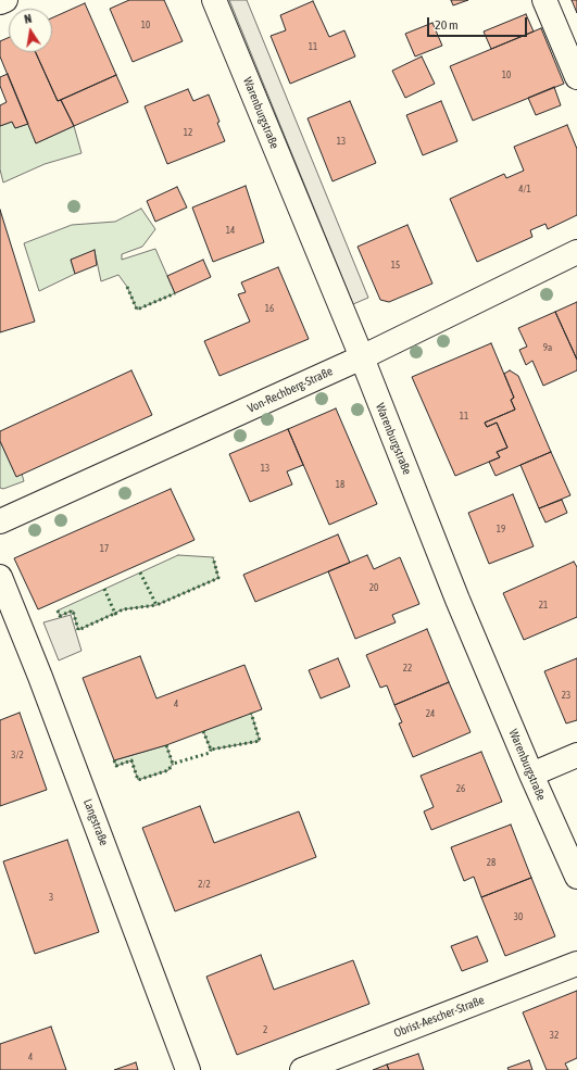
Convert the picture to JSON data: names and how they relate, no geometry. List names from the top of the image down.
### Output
{
  "streets": {
    "street": [
      "Warenburgstraße",
      "Von-Rechberg-Straße",
      "Langstraße",
      "Obrist-Aescher-Straße"
    ]
  },
  "crossings": [
    ["Warenburgstraße", "Von-Rechberg-Straße"]
  ],
  "house_numbers": [
    "10",
    "11",
    "10",
    "12",
    "13",
    "4/1",
    "14",
    "15",
    "16",
    "9a",
    "11",
    "13",
    "18",
    "19",
    "17",
    "20",
    "21",
    "22",
    "23",
    "4",
    "24",
    "3/2",
    "26",
    "28",
    "2/2",
    "3",
    "30",
    "2",
    "32",
    "4"
  ],
  "scale_bar": "20 m",
  "north": "top"
}
